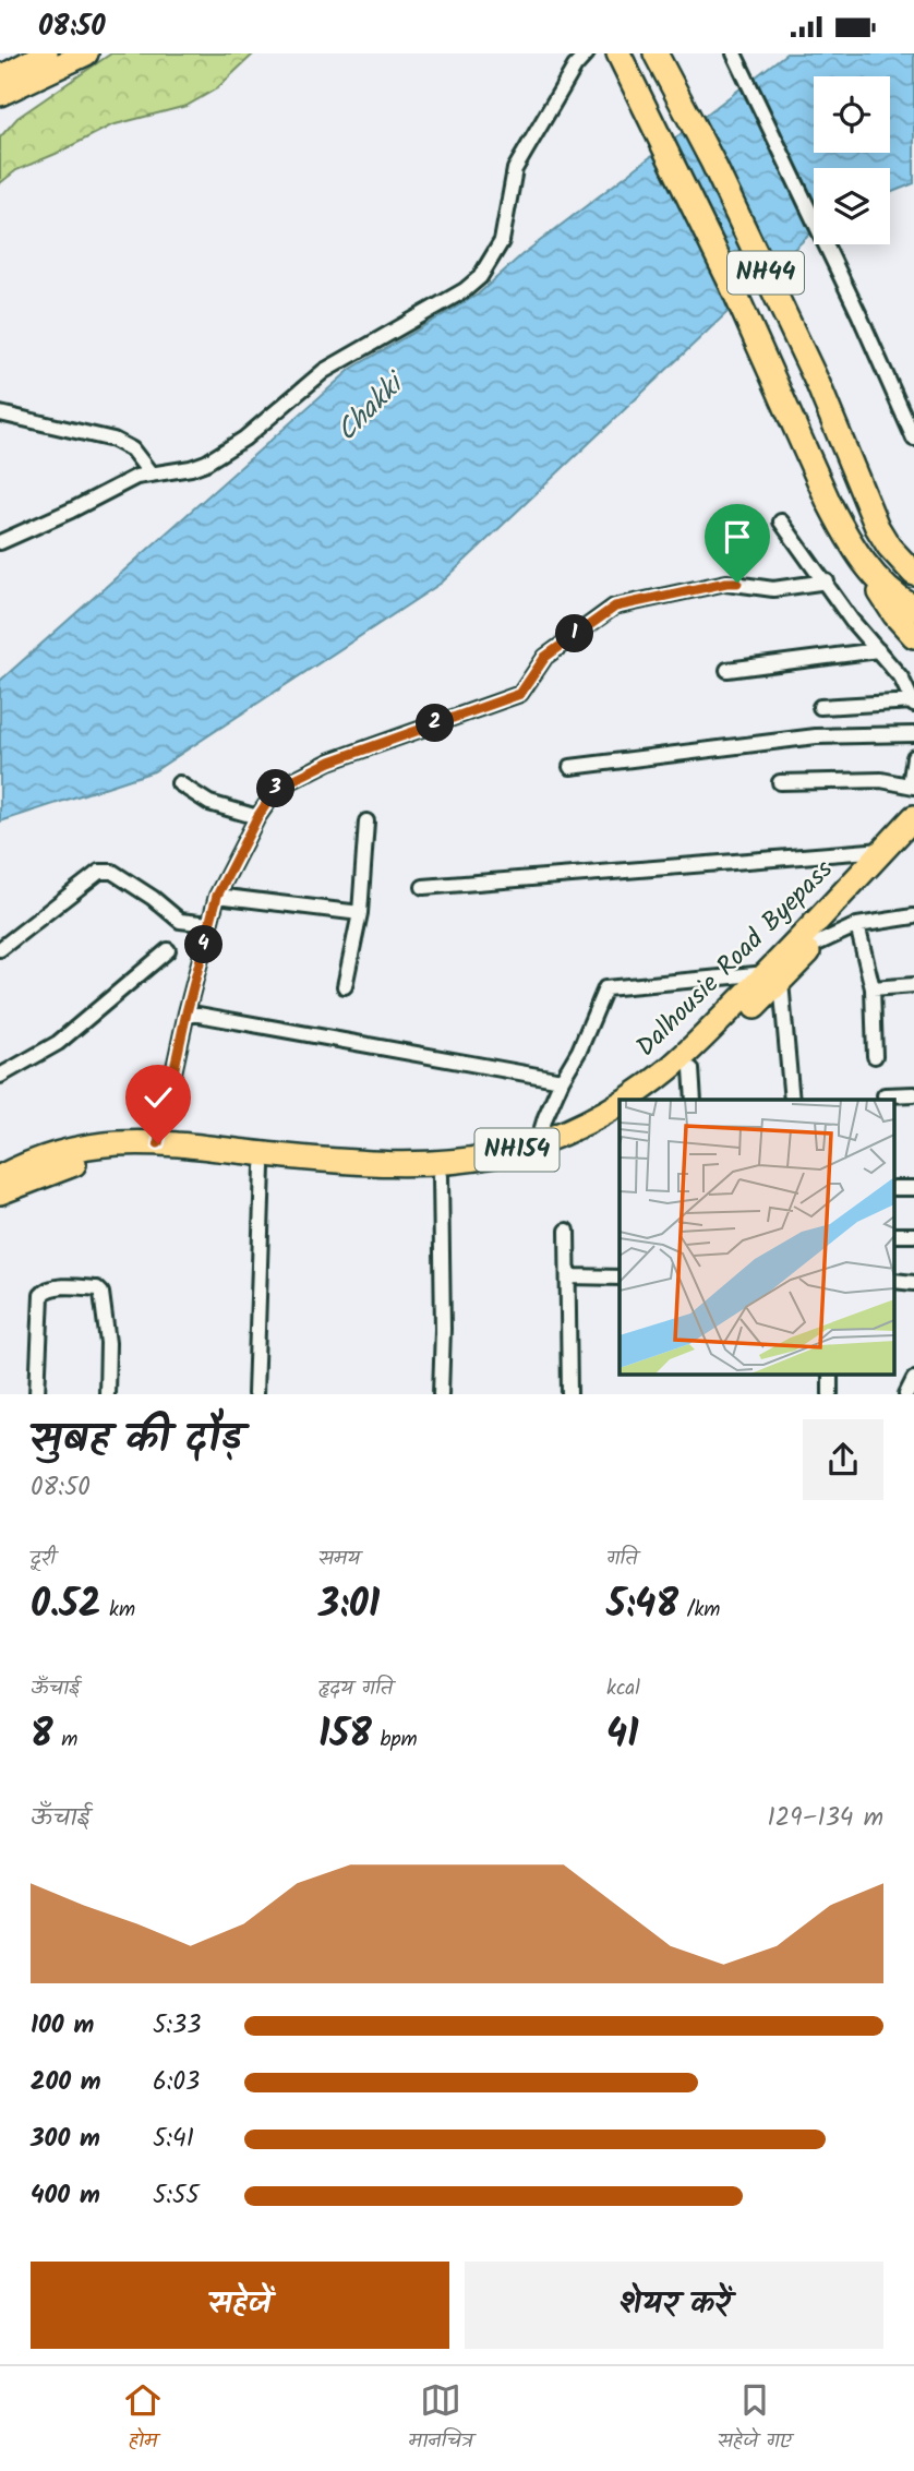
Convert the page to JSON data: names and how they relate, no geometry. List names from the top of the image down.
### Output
{
  "streets": {
    "highway": ["NH44", "Dalhousie Road Byepass", "NH154"]
  },
  "crossings": [
    ["Dalhousie Road Byepass", "NH154"]
  ],
  "water": ["Chakki"],
  "page": {
    "status": "08:50",
    "pins": [
      "1",
      "2",
      "3",
      "4"
    ],
    "heading": ["सुबह की दौड़", "08:50"],
    "stats": [
      ["दूरी", "0.52 km"],
      ["समय", "3:01"],
      ["गति", "5:48 /km"],
      ["ऊँचाई", "8 m"],
      ["हृदय गति", "158 bpm"],
      ["kcal", "41"]
    ],
    "chart": ["ऊँचाई", "129–134 m"],
    "list": [
      {
        "name": "100 m",
        "note": "5:33"
      },
      {
        "name": "200 m",
        "note": "6:03"
      },
      {
        "name": "300 m",
        "note": "5:41"
      },
      {
        "name": "400 m",
        "note": "5:55"
      }
    ],
    "buttons": ["सहेजें", "शेयर करें"],
    "tabs": ["होम", "मानचित्र", "सहेजे गए"]
  }
}
